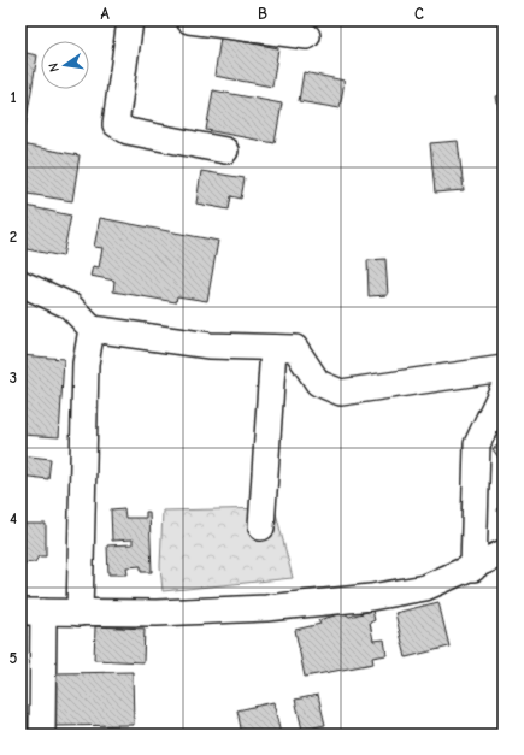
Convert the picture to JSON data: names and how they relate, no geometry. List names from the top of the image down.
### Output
{
  "north": "left",
  "grid": {
    "columns": ["A", "B", "C"],
    "rows": [
      "1",
      "2",
      "3",
      "4",
      "5"
    ]
  }
}
